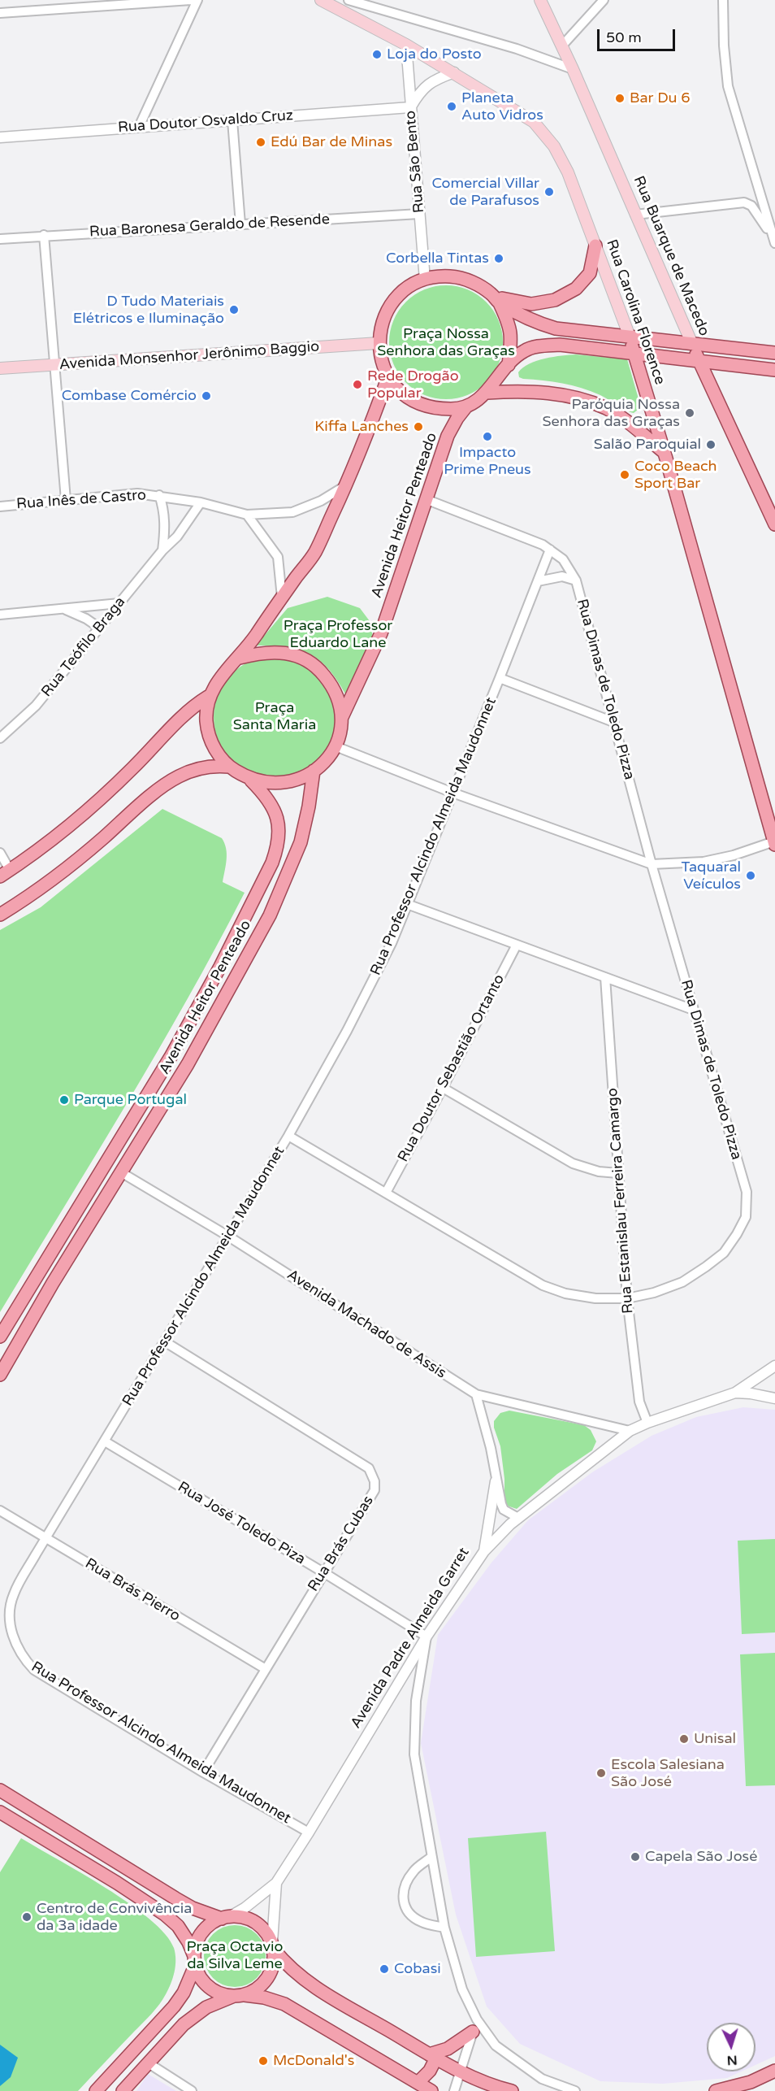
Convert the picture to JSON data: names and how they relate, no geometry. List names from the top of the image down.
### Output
{
  "streets": {
    "main road": [
      "Rua Buarque de Macedo",
      "Rua Carolina Florence",
      "Avenida Monsenhor Jerônimo Baggio",
      "Avenida Heitor Penteado"
    ],
    "street": [
      "Rua Doutor Osvaldo Cruz",
      "Rua São Bento",
      "Rua Baronesa Geraldo de Resende",
      "Rua Inês de Castro",
      "Rua Teófilo Braga",
      "Rua Dimas de Toledo Pizza",
      "Rua Professor Alcindo Almeida Maudonnet",
      "Rua Doutor Sebastião Ortanto",
      "Rua Estanislau Ferreira Camargo",
      "Avenida Machado de Assis",
      "Rua José Toledo Piza",
      "Rua Brás Cubas",
      "Rua Brás Pierro",
      "Avenida Padre Almeida Garret"
    ]
  },
  "crossings": [
    ["Rua Doutor Osvaldo Cruz", "Rua São Bento"],
    ["Rua São Bento", "Rua Baronesa Geraldo de Resende"],
    ["Rua São Bento", "Rua Carolina Florence"],
    ["Rua São Bento", "Avenida Monsenhor Jerônimo Baggio"],
    ["Rua São Bento", "Avenida Heitor Penteado"],
    ["Avenida Monsenhor Jerônimo Baggio", "Avenida Heitor Penteado"],
    ["Rua Inês de Castro", "Rua Teófilo Braga"],
    ["Avenida Heitor Penteado", "Rua Dimas de Toledo Pizza"],
    ["Avenida Heitor Penteado", "Avenida Machado de Assis"],
    ["Rua Dimas de Toledo Pizza", "Rua Professor Alcindo Almeida Maudonnet"],
    ["Rua Dimas de Toledo Pizza", "Rua Doutor Sebastião Ortanto"],
    ["Rua Dimas de Toledo Pizza", "Rua Estanislau Ferreira Camargo"],
    ["Rua Professor Alcindo Almeida Maudonnet", "Avenida Machado de Assis"],
    ["Rua Professor Alcindo Almeida Maudonnet", "Rua José Toledo Piza"],
    ["Rua Professor Alcindo Almeida Maudonnet", "Rua Brás Cubas"],
    ["Rua Professor Alcindo Almeida Maudonnet", "Rua Brás Pierro"],
    ["Rua Professor Alcindo Almeida Maudonnet", "Avenida Padre Almeida Garret"],
    ["Rua Estanislau Ferreira Camargo", "Avenida Padre Almeida Garret"],
    ["Avenida Machado de Assis", "Avenida Padre Almeida Garret"],
    ["Rua José Toledo Piza", "Rua Brás Cubas"],
    ["Rua José Toledo Piza", "Avenida Padre Almeida Garret"],
    ["Rua Brás Cubas", "Rua Brás Pierro"]
  ],
  "parks": [
    "Praça Nossa Senhora das Graças",
    "Praça Professor Eduardo Lane",
    "Praça Santa Maria",
    "Praça Octavio da Silva Leme"
  ],
  "places": [
    "Loja do Posto",
    "Bar Du 6",
    "Planeta Auto Vidros",
    "Edú Bar de Minas",
    "Comercial Villar de Parafusos",
    "Corbella Tintas",
    "D Tudo Materiais Elétricos e Iluminação",
    "Rede Drogão Popular",
    "Combase Comércio",
    "Paróquia Nossa Senhora das Graças",
    "Kiffa Lanches",
    "Impacto Prime Pneus",
    "Salão Paroquial",
    "Coco Beach Sport Bar",
    "Taquaral Veículos",
    "Parque Portugal",
    "Unisal",
    "Escola Salesiana São José",
    "Capela São José",
    "Centro de Convivência da 3a idade",
    "Cobasi",
    "McDonald's"
  ],
  "scale_bar": "50 m",
  "north": "bottom"
}
